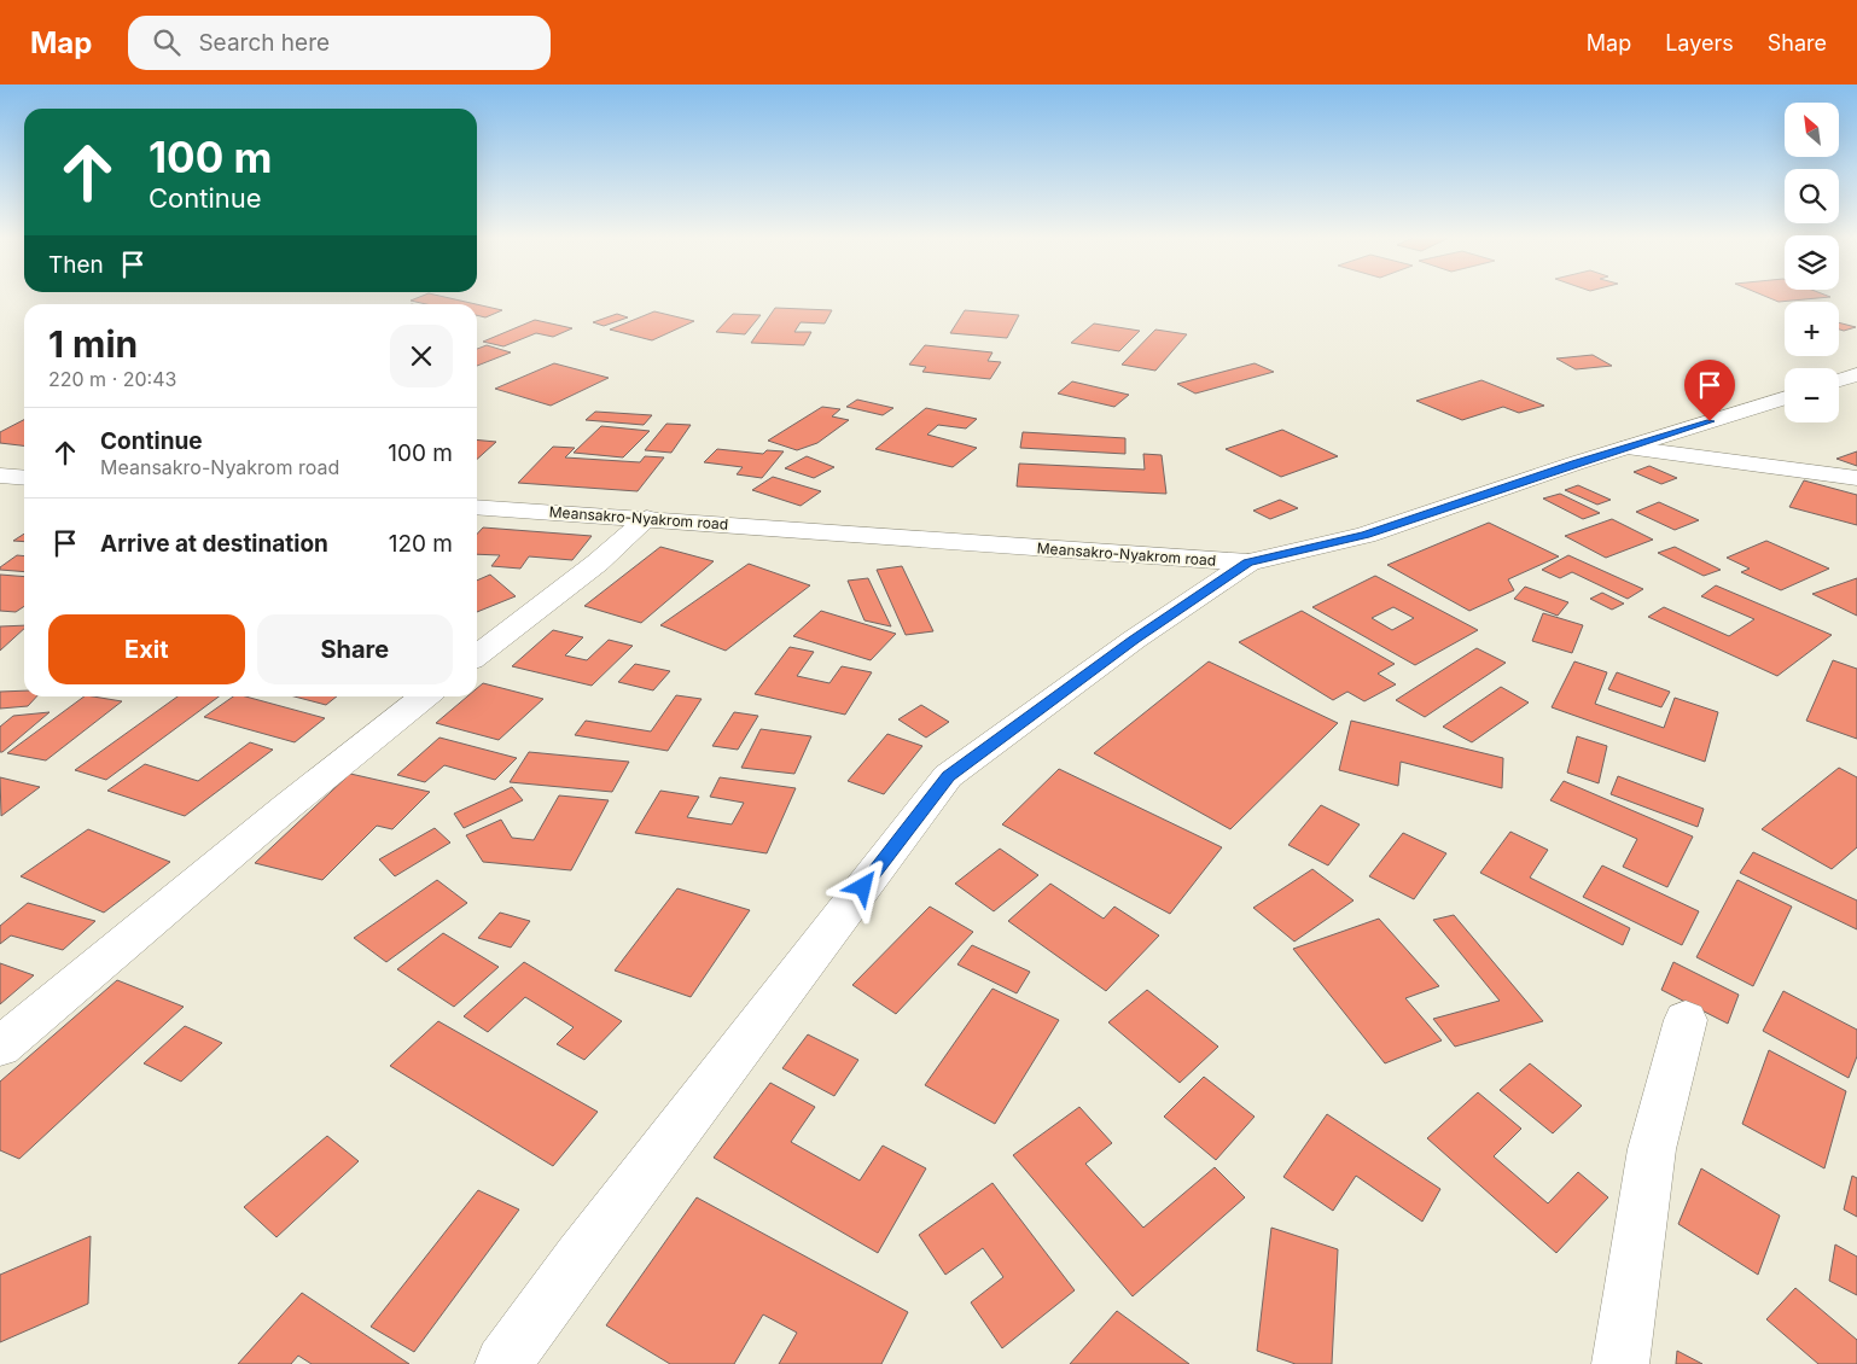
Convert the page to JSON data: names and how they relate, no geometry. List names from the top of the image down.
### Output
{
  "streets": {
    "street": ["Meansakro-Nyakrom road"]
  },
  "north": "top left",
  "page": {
    "header": "Map",
    "search": "Search here",
    "nav": ["Map", "Layers", "Share"],
    "map_buttons": ["+", "−"],
    "turn": ["100 m", "Continue"],
    "then": "Then",
    "heading": ["1 min", "220 m · 20:43"],
    "list": [
      {
        "name": "Continue",
        "note": "Meansakro-Nyakrom road",
        "value": "100 m"
      },
      {
        "name": "Arrive at destination",
        "value": "120 m"
      }
    ],
    "buttons": ["Exit", "Share"]
  }
}
